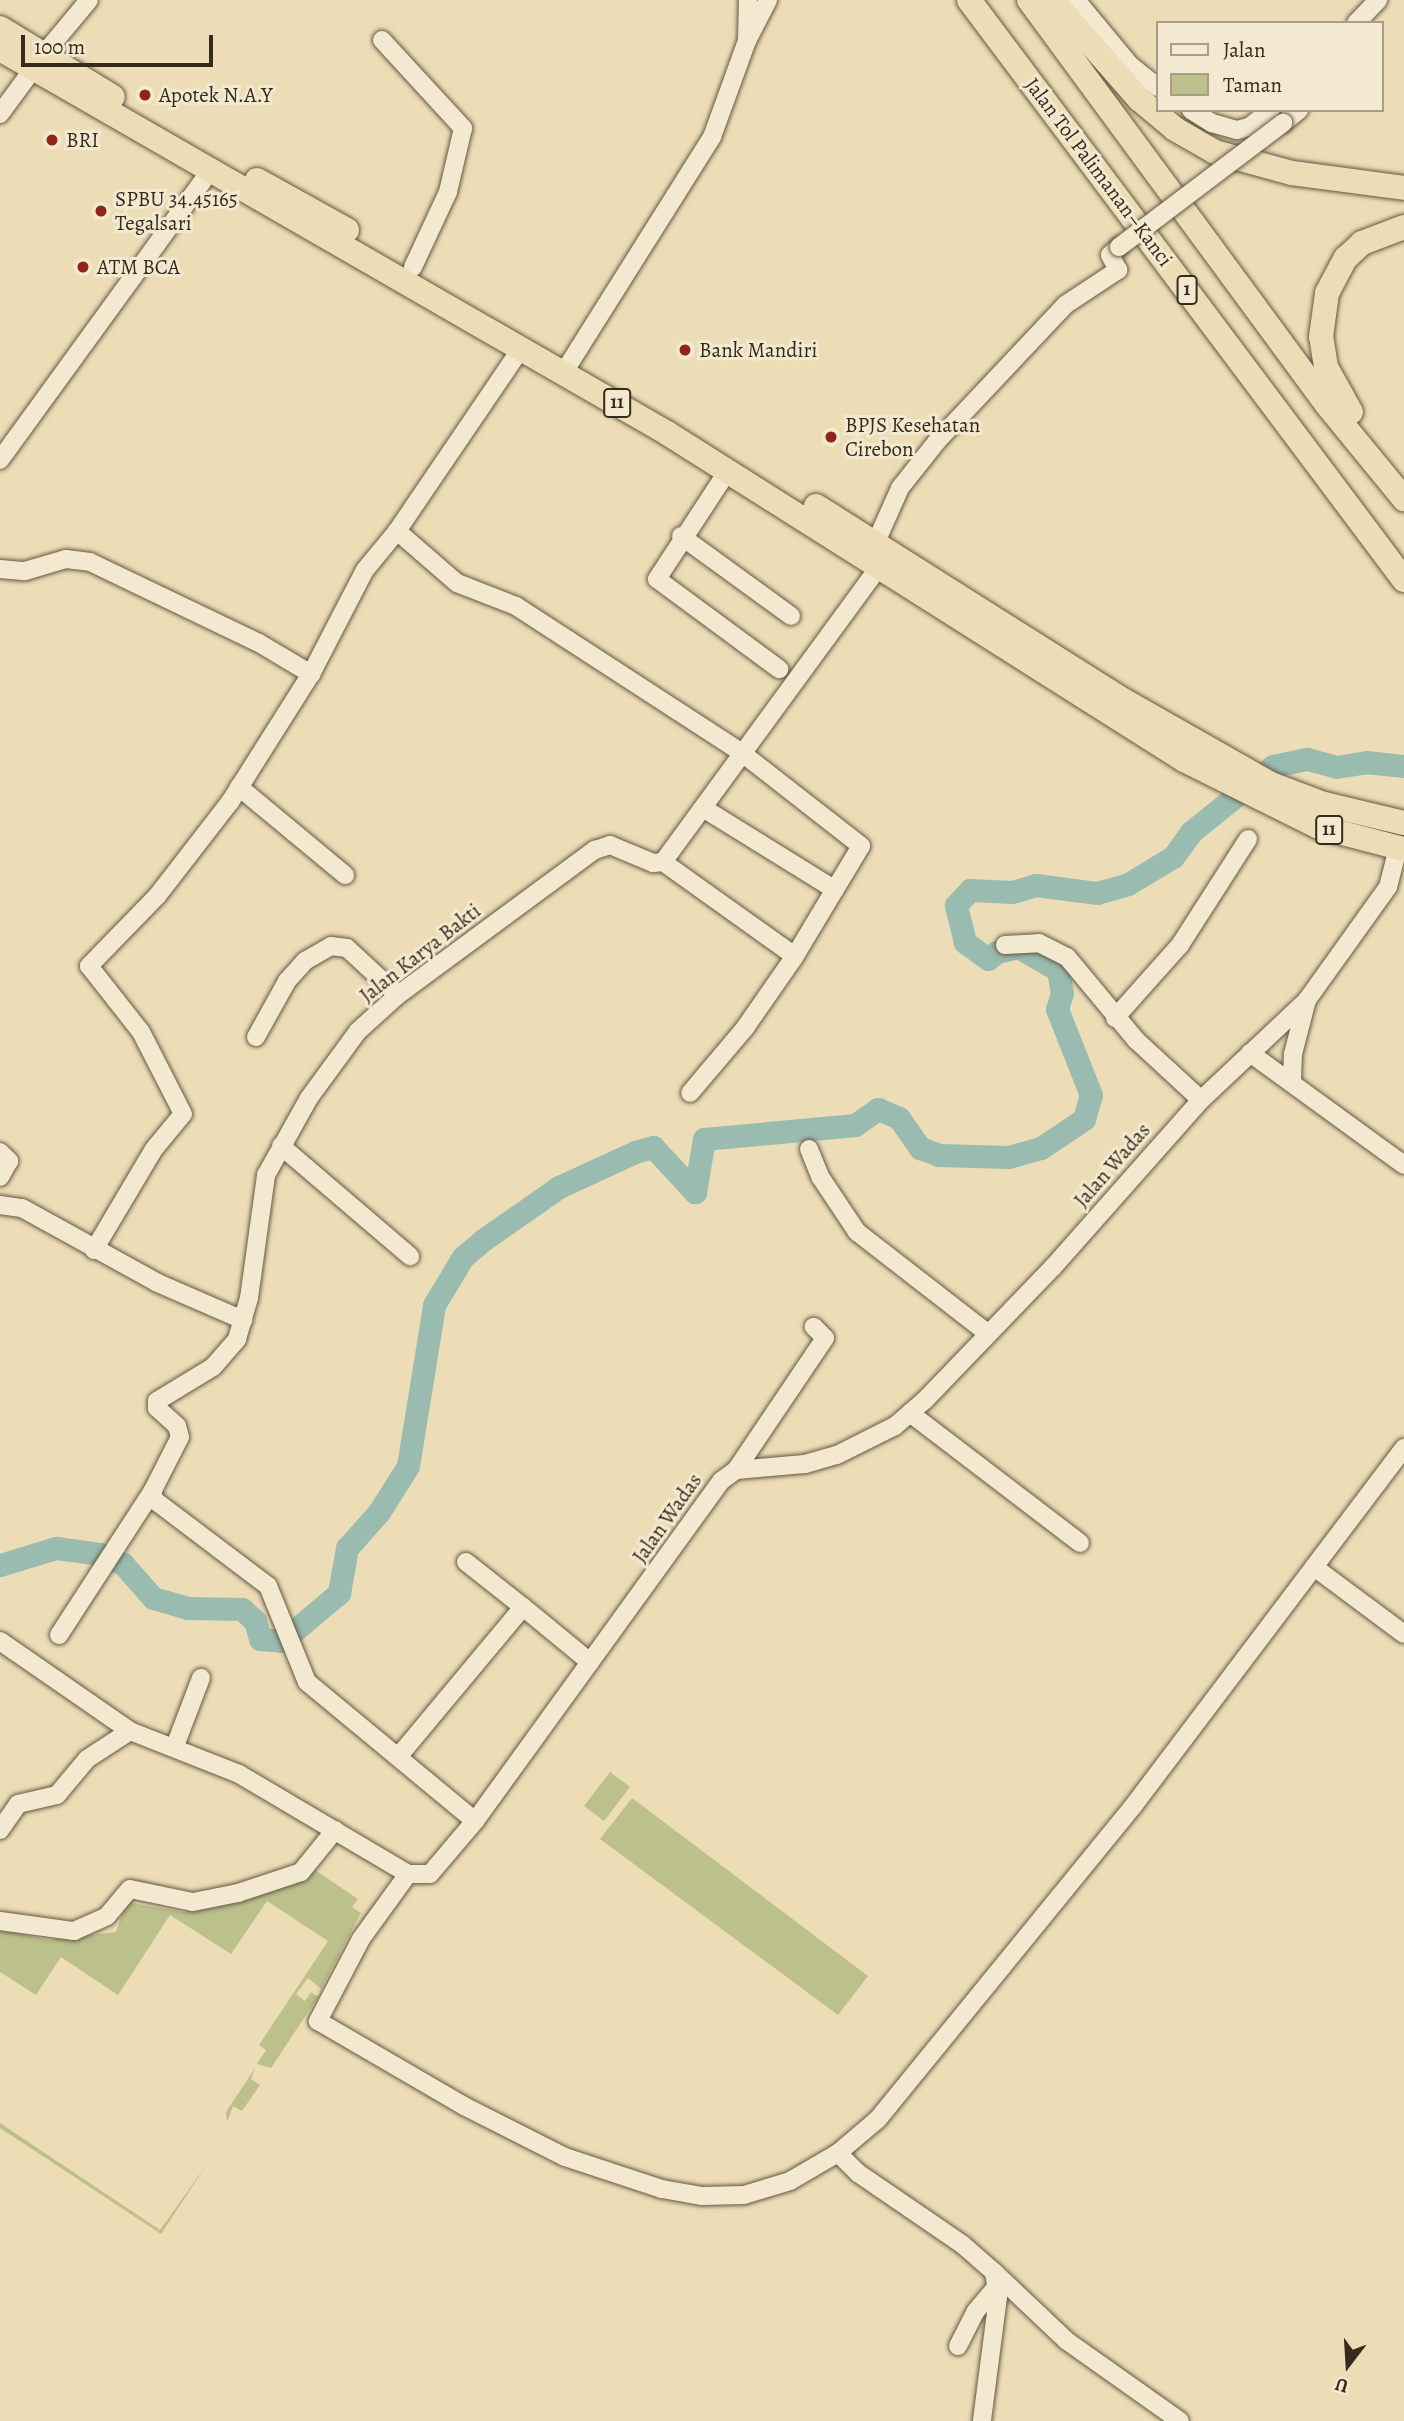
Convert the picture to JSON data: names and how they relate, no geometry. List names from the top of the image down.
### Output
{
  "streets": {
    "highway": ["Jalan Tol Palimanan–Kanci", "1", "11"],
    "street": ["Jalan Karya Bakti", "Jalan Wadas"]
  },
  "crossings": [
    ["11", "Jalan Wadas"]
  ],
  "places": [
    "Apotek N.A.Y",
    "BRI",
    "SPBU 34.45165 Tegalsari",
    "ATM BCA",
    "Bank Mandiri",
    "BPJS Kesehatan Cirebon"
  ],
  "legend": ["Jalan", "Taman"],
  "scale_bar": "100 m",
  "north": "bottom"
}
